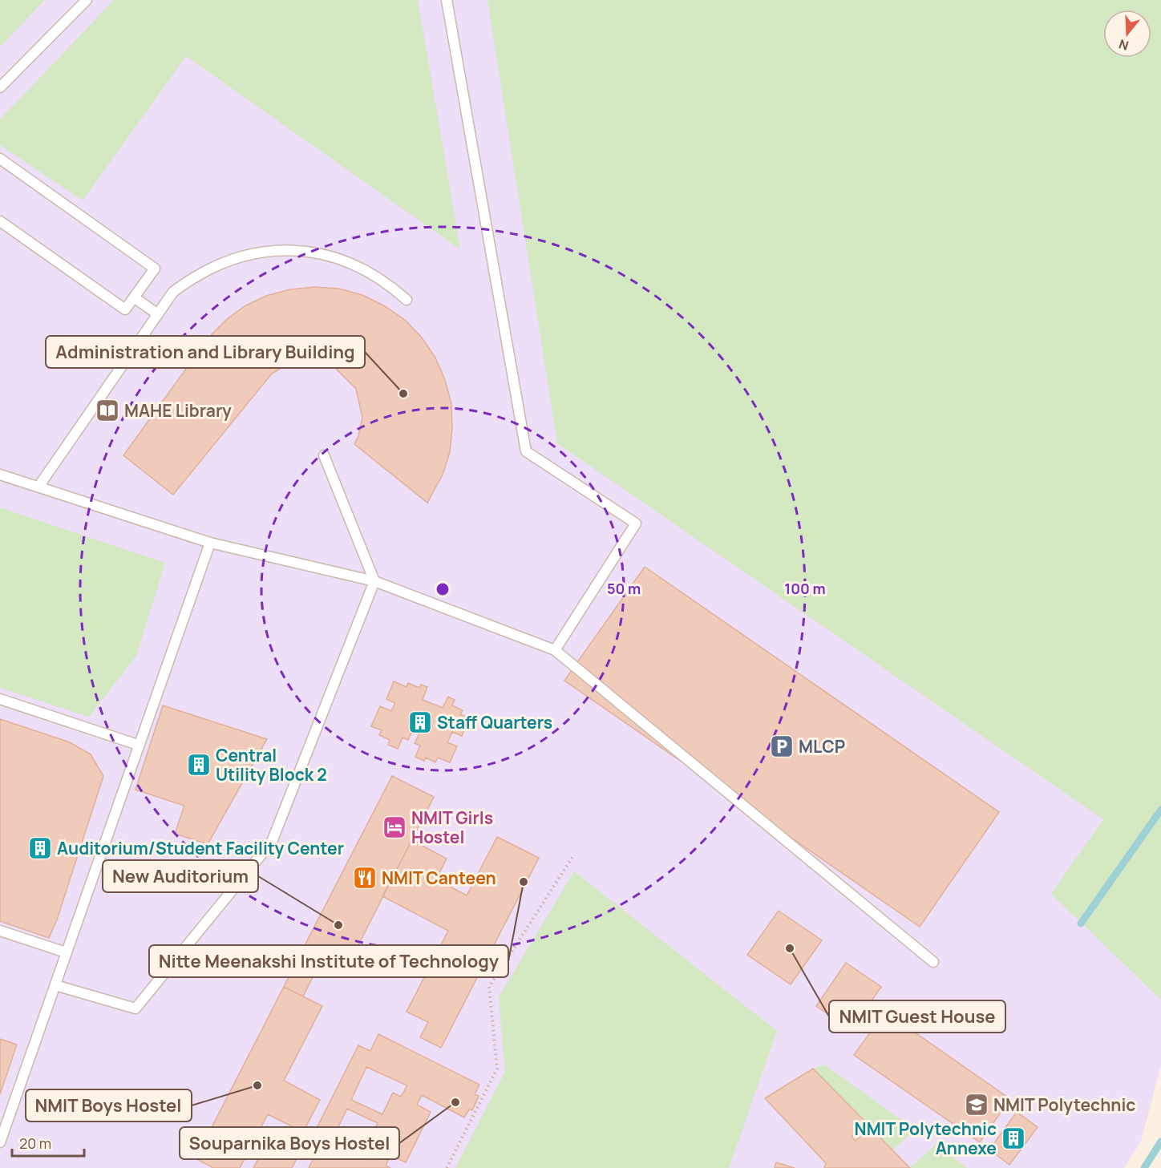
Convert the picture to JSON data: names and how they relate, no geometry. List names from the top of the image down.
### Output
{
  "places": {
    "other": [
      "Administration and Library Building",
      "Nitte Meenakshi Institute of Technology",
      "New Auditorium",
      "NMIT Guest House",
      "NMIT Boys Hostel",
      "Souparnika Boys Hostel"
    ],
    "library": ["MAHE Library"],
    "building": [
      "Staff Quarters",
      "Central Utility Block 2",
      "Auditorium/Student Facility Center",
      "NMIT Polytechnic Annexe"
    ],
    "parking": ["MLCP"],
    "hotel": ["NMIT Girls Hostel"],
    "restaurant": ["NMIT Canteen"],
    "school or university": ["NMIT Polytechnic"]
  },
  "scale_bar": "20 m",
  "north": "bottom",
  "rings": ["50 m", "100 m"]
}
